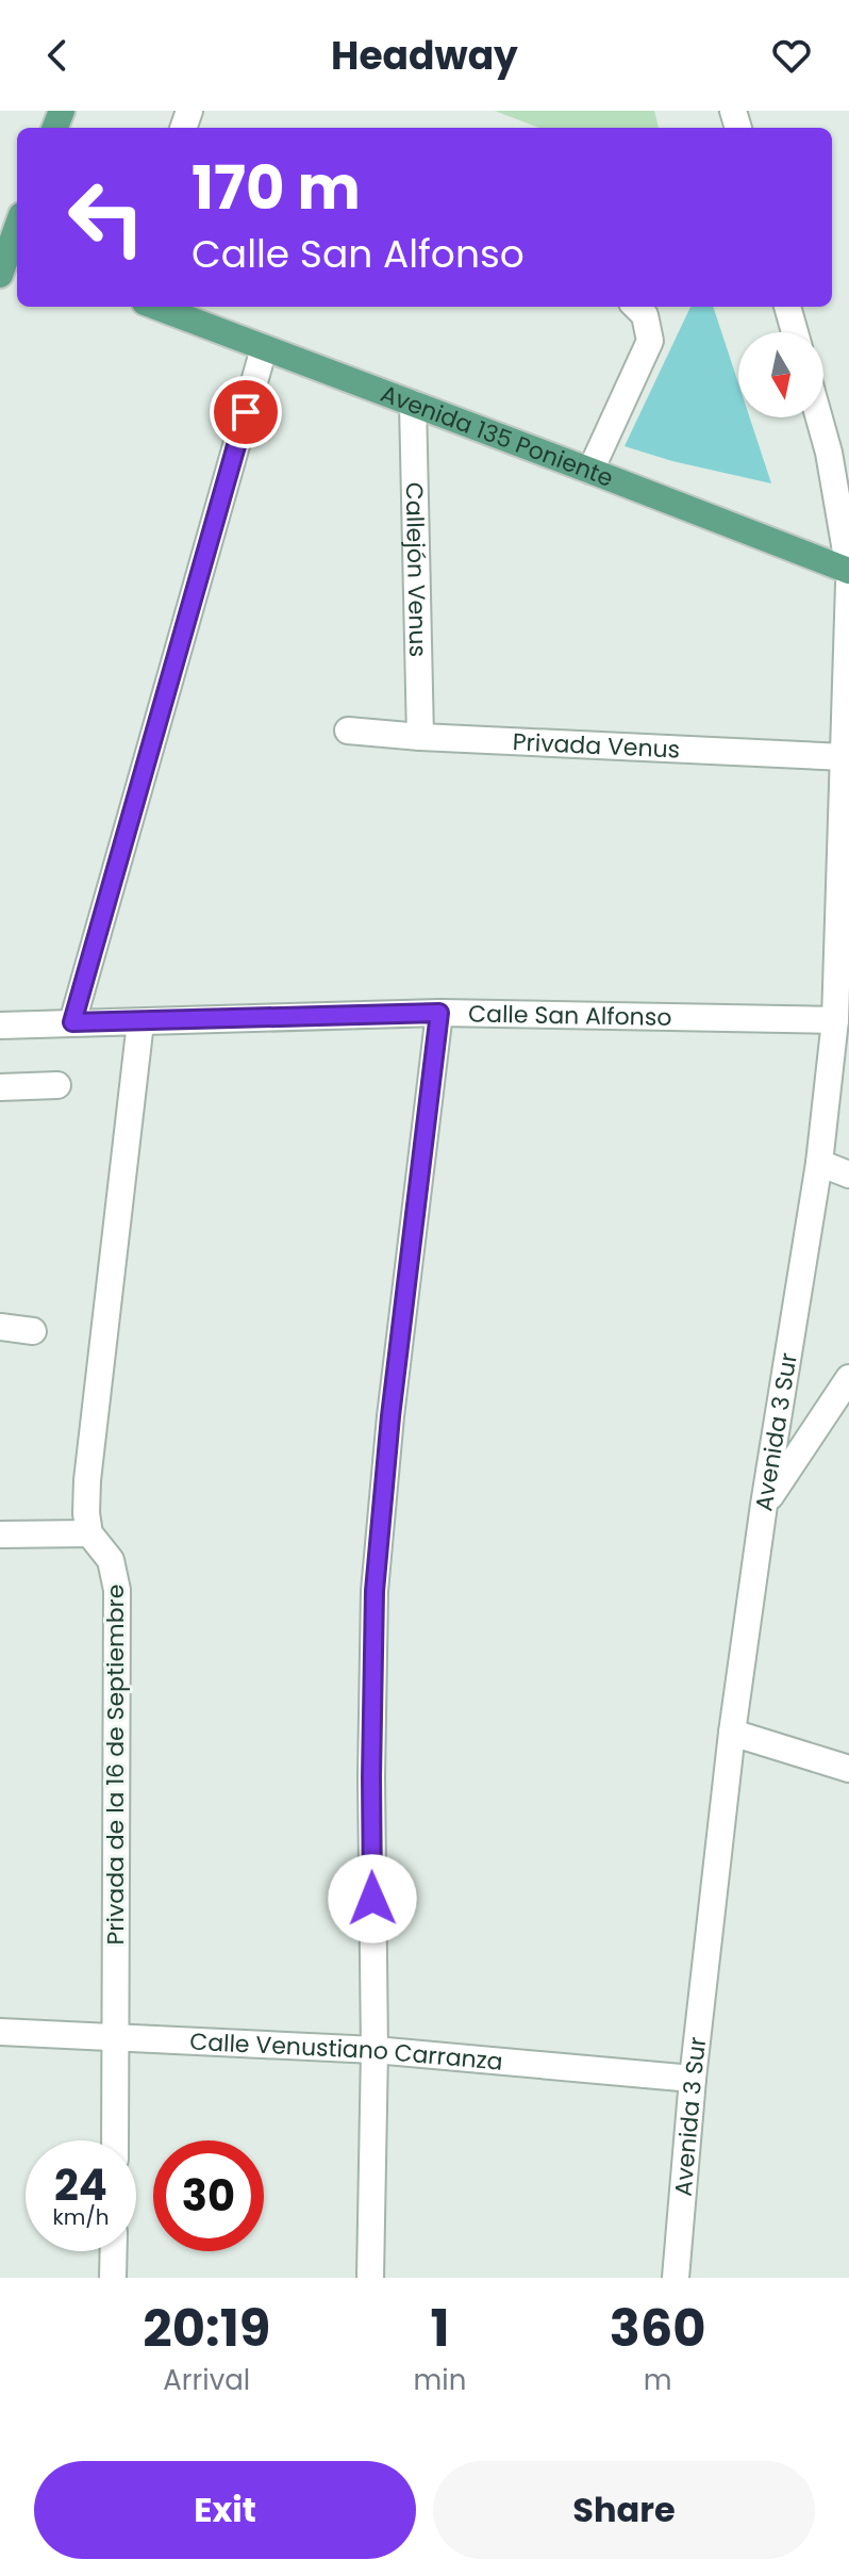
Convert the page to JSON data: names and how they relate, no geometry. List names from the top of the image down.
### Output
{
  "streets": {
    "main road": ["Avenida 135 Poniente"],
    "street": [
      "Callejón Venus",
      "Privada Venus",
      "Calle San Alfonso",
      "Avenida 3 Sur",
      "Privada de la 16 de Septiembre",
      "Calle Venustiano Carranza"
    ]
  },
  "crossings": [
    ["Avenida 135 Poniente", "Callejón Venus"],
    ["Callejón Venus", "Privada Venus"],
    ["Privada Venus", "Avenida 3 Sur"],
    ["Calle San Alfonso", "Avenida 3 Sur"],
    ["Avenida 3 Sur", "Calle Venustiano Carranza"],
    ["Privada de la 16 de Septiembre", "Calle Venustiano Carranza"]
  ],
  "north": "bottom",
  "page": {
    "header": "Headway",
    "turn": ["170 m", "Calle San Alfonso"],
    "speed": "24 km/h",
    "limit": "30",
    "eta": [
      "20:19",
      "Arrival",
      "1",
      "min",
      "360",
      "m"
    ],
    "buttons": ["Exit", "Share"]
  }
}
